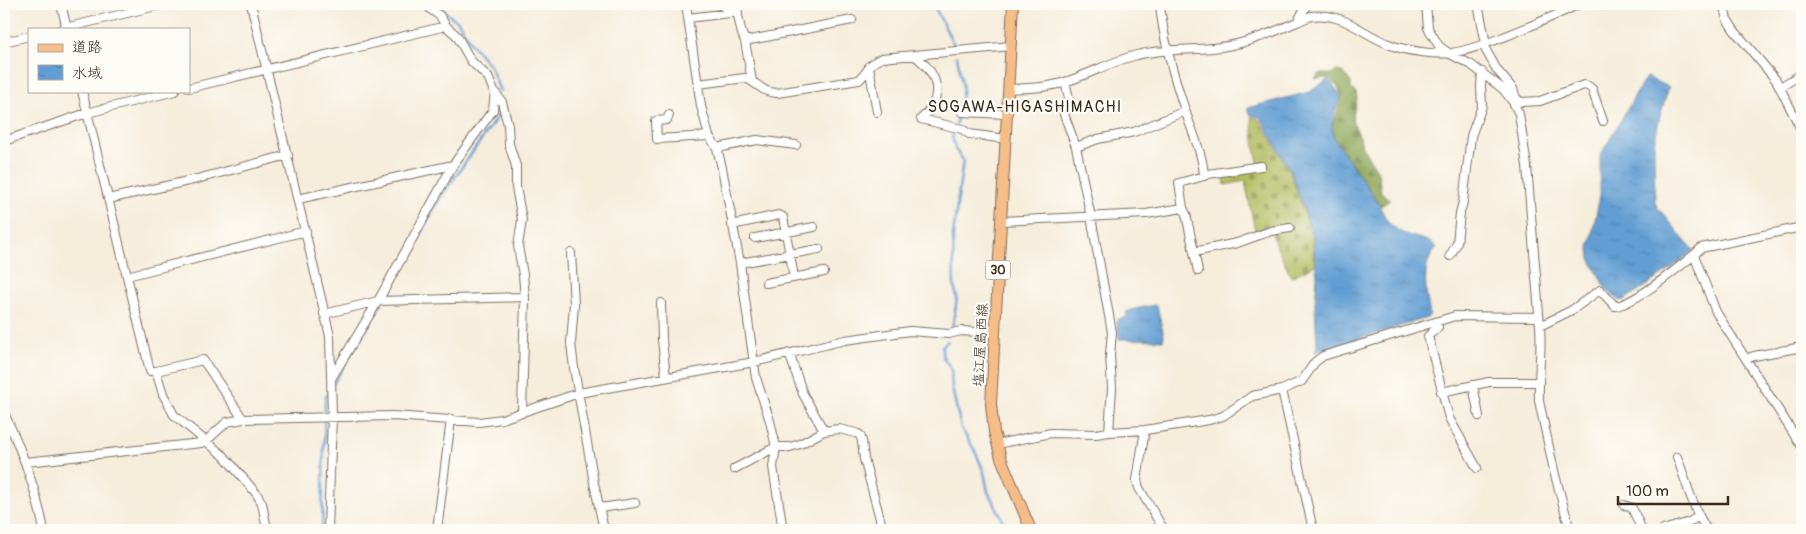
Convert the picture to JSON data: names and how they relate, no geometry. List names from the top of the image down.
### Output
{
  "streets": {
    "main road": ["30", "塩江屋島西線"]
  },
  "districts": ["SOGAWA-HIGASHIMACHI"],
  "legend": ["道路", "水域"],
  "scale_bar": "100 m"
}
